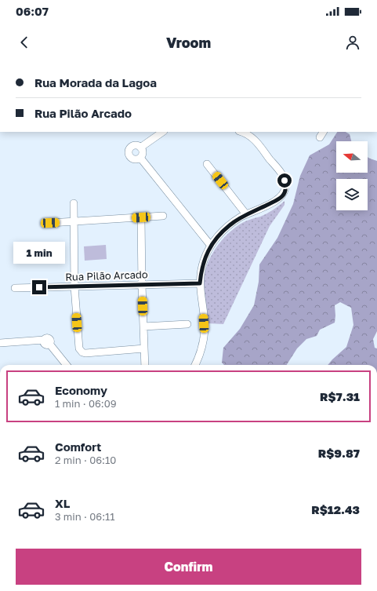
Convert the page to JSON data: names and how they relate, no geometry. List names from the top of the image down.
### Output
{
  "streets": {
    "street": ["Rua Pilão Arcado"]
  },
  "north": "left",
  "page": {
    "status": "06:07",
    "header": "Vroom",
    "banner": ["Rua Morada da Lagoa", "Rua Pilão Arcado"],
    "bubble": "1 min",
    "list": [
      {
        "name": "Economy",
        "note": "1 min · 06:09",
        "value": "R$7.31"
      },
      {
        "name": "Comfort",
        "note": "2 min · 06:10",
        "value": "R$9.87"
      },
      {
        "name": "XL",
        "note": "3 min · 06:11",
        "value": "R$12.43"
      }
    ],
    "buttons": "Confirm"
  }
}
